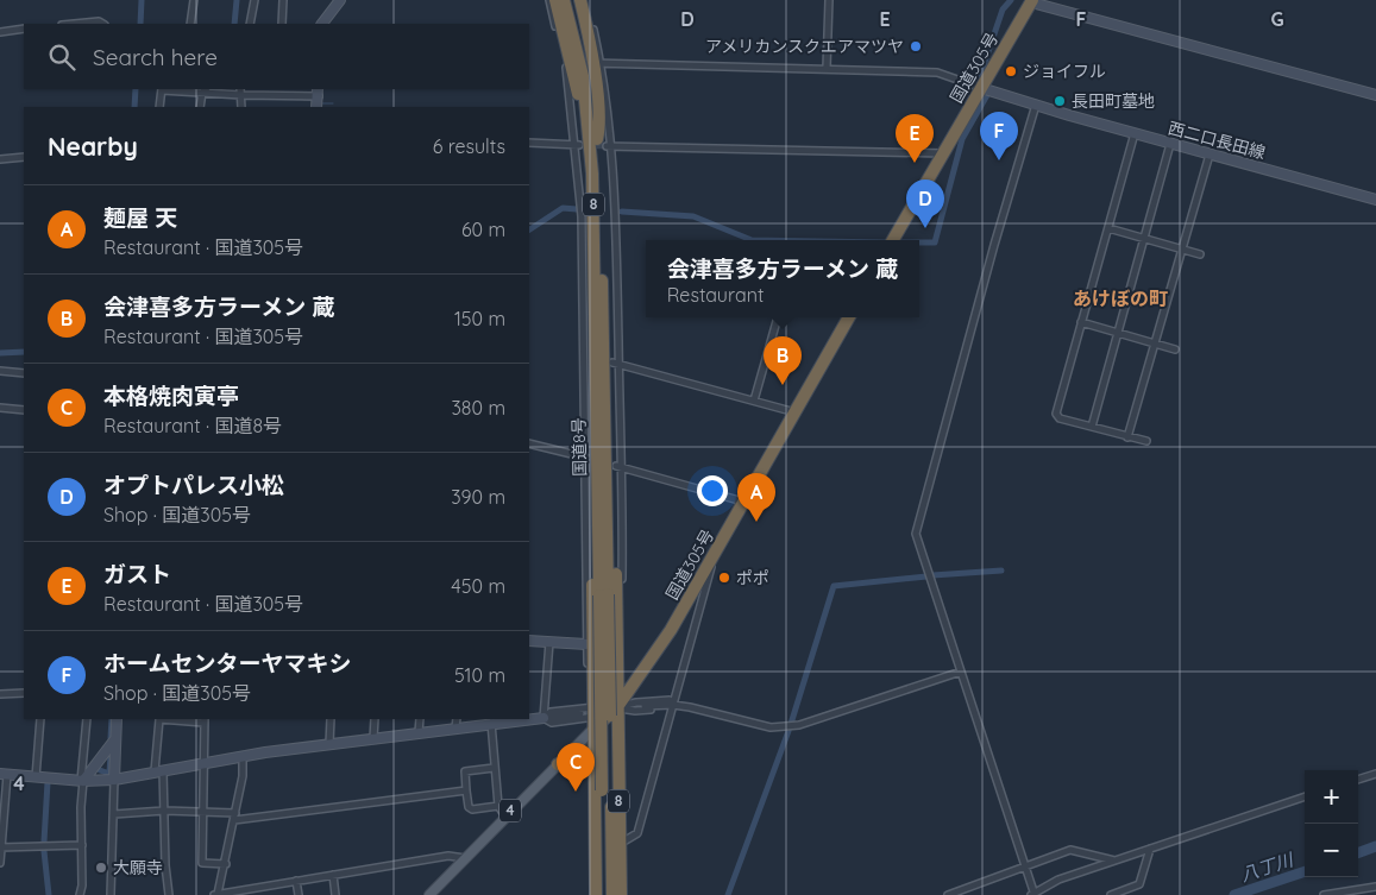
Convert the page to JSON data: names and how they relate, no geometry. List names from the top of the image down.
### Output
{
  "streets": {
    "highway": ["国道305号", "8", "国道8号"],
    "main road": ["4"],
    "street": ["西二口長田線"]
  },
  "crossings": [
    ["国道305号", "西二口長田線"],
    ["国道305号", "8"],
    ["国道305号", "4"],
    ["8", "国道8号"],
    ["8", "4"]
  ],
  "districts": ["あけぼの町"],
  "water": ["八丁川"],
  "places": [
    "アメリカンスクエアマツヤ",
    "ジョイフル",
    "長田町墓地",
    "ポポ",
    "大願寺"
  ],
  "page": {
    "search": "Search here",
    "heading": ["Nearby", "6 results"],
    "pins": [
      "F",
      "E",
      "D",
      "B",
      "A",
      "C"
    ],
    "list": [
      {
        "mark": "A",
        "name": "麺屋 天",
        "note": "Restaurant · 国道305号",
        "value": "60 m"
      },
      {
        "mark": "B",
        "name": "会津喜多方ラーメン 蔵",
        "note": "Restaurant · 国道305号",
        "value": "150 m"
      },
      {
        "mark": "C",
        "name": "本格焼肉寅亭",
        "note": "Restaurant · 国道8号",
        "value": "380 m"
      },
      {
        "mark": "D",
        "name": "オプトパレス小松",
        "note": "Shop · 国道305号",
        "value": "390 m"
      },
      {
        "mark": "E",
        "name": "ガスト",
        "note": "Restaurant · 国道305号",
        "value": "450 m"
      },
      {
        "mark": "F",
        "name": "ホームセンターヤマキシ",
        "note": "Shop · 国道305号",
        "value": "510 m"
      }
    ],
    "popup": ["会津喜多方ラーメン 蔵", "Restaurant"],
    "map_buttons": ["+", "−"]
  },
  "grid": {
    "columns": [
      "D",
      "E",
      "F",
      "G"
    ],
    "rows": ["4"]
  }
}
